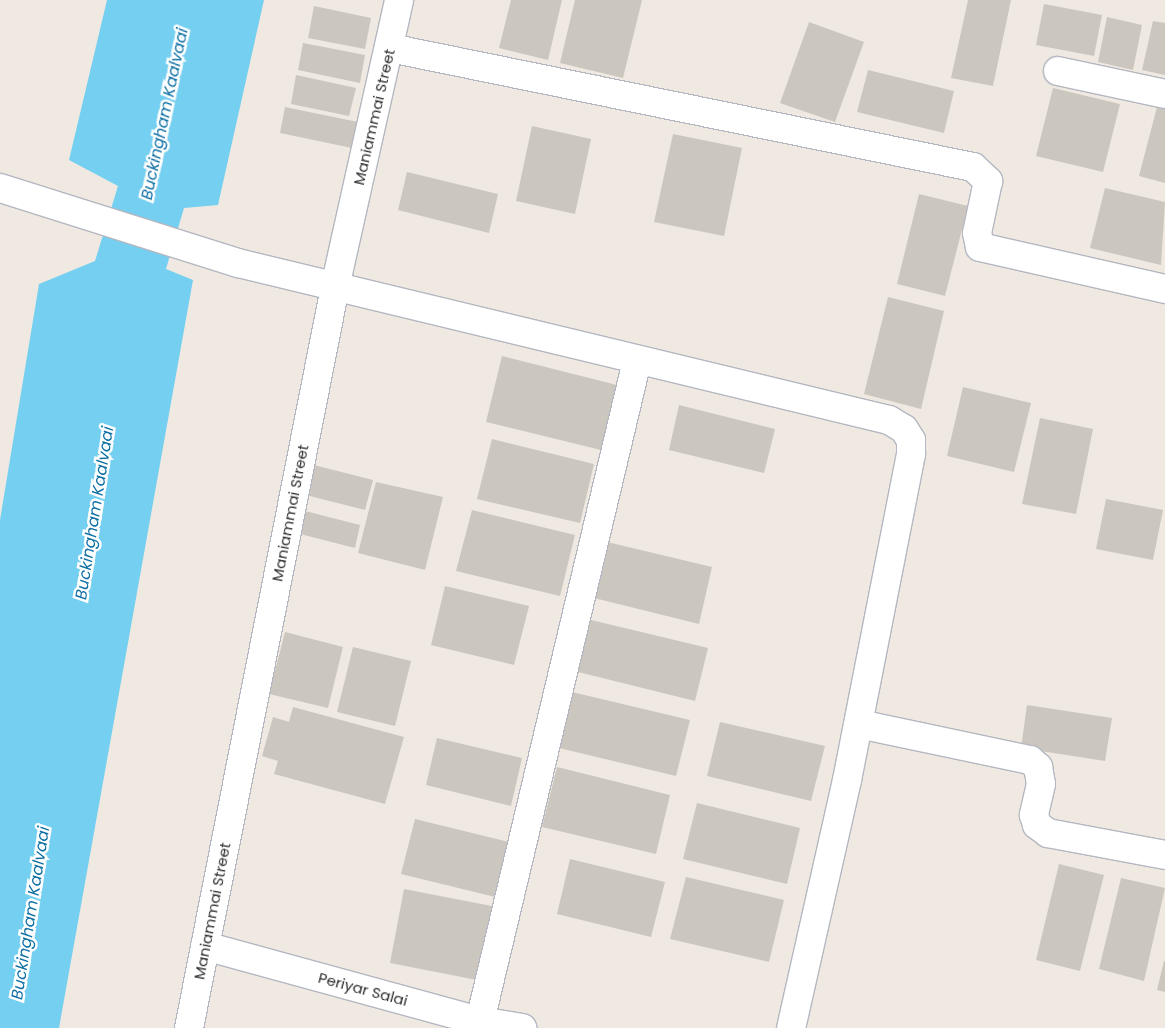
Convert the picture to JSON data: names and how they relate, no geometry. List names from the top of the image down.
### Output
{
  "streets": {
    "street": ["Maniammai Street", "Periyar Salai"]
  },
  "crossings": [
    ["Maniammai Street", "Periyar Salai"]
  ],
  "water": ["Buckingham Kaalvaai"]
}
